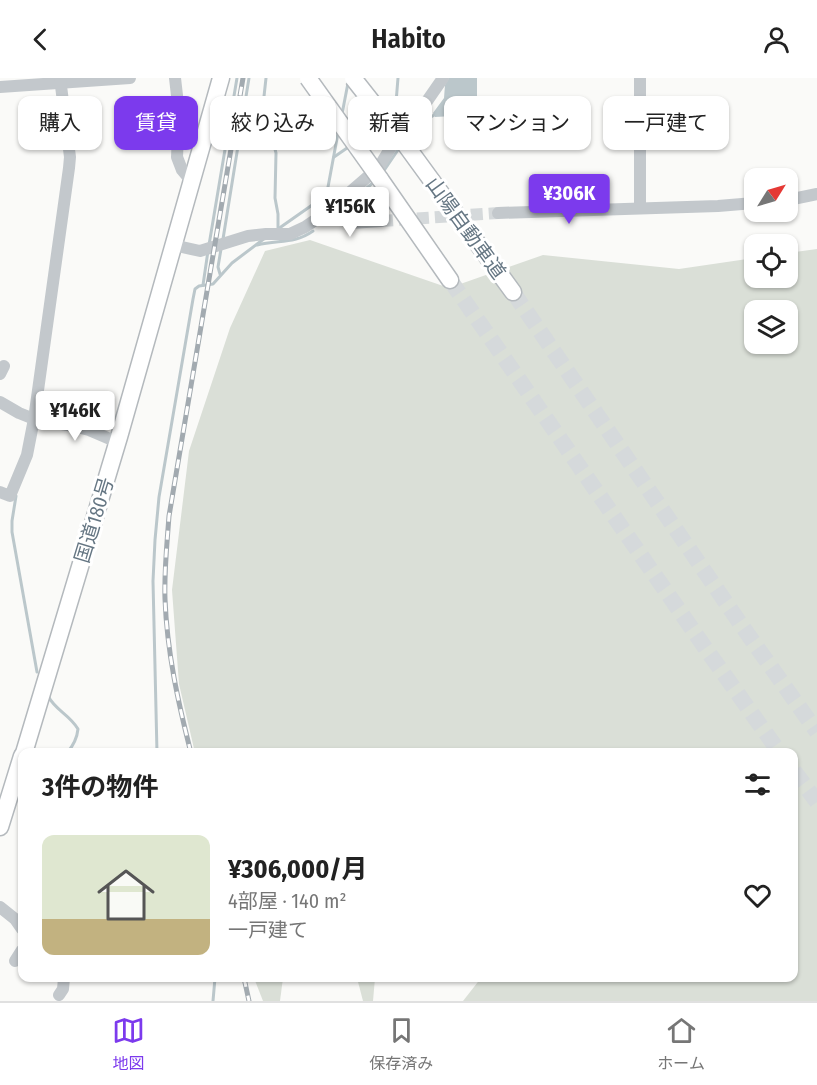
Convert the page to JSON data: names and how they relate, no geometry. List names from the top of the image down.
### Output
{
  "streets": {
    "highway": ["山陽自動車道", "国道180号"]
  },
  "north": "top right",
  "page": {
    "header": "Habito",
    "chip": [
      "購入",
      "賃貸",
      "絞り込み",
      "新着",
      "マンション",
      "一戸建て"
    ],
    "price": ["¥306K", "¥156K", "¥146K"],
    "heading": "3件の物件",
    "list": [
      {
        "name": "¥306,000/月",
        "note": "4部屋 · 140 m² · 一戸建て"
      }
    ],
    "tabs": ["地図", "保存済み", "ホーム"]
  }
}
